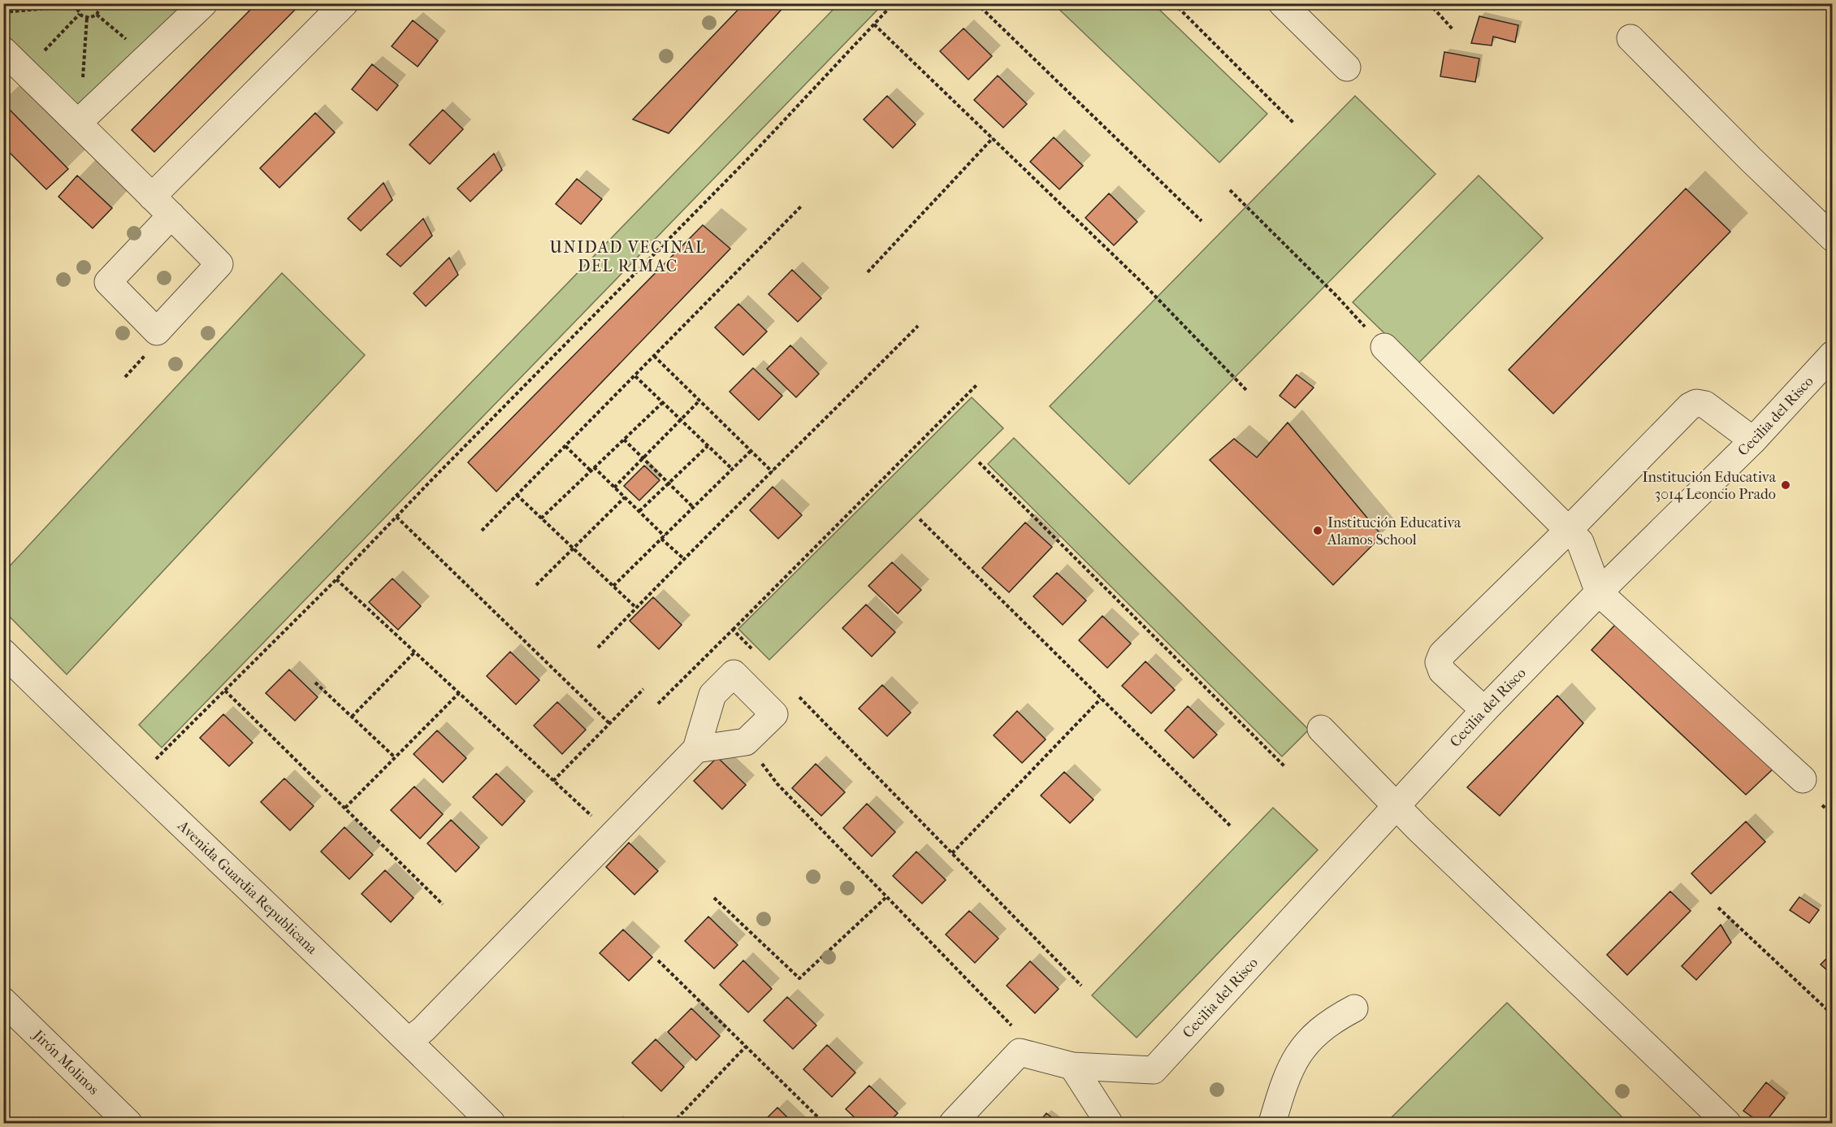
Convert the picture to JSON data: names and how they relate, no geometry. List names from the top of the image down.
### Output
{
  "streets": {
    "street": ["Cecilia del Risco", "Avenida Guardia Republicana", "Jirón Molinos"]
  },
  "districts": ["UNIDAD VECINAL DEL RIMAC"],
  "places": ["Institución Educativa 3014 Leoncio Prado", "Institución Educativa Alamos School"]
}
